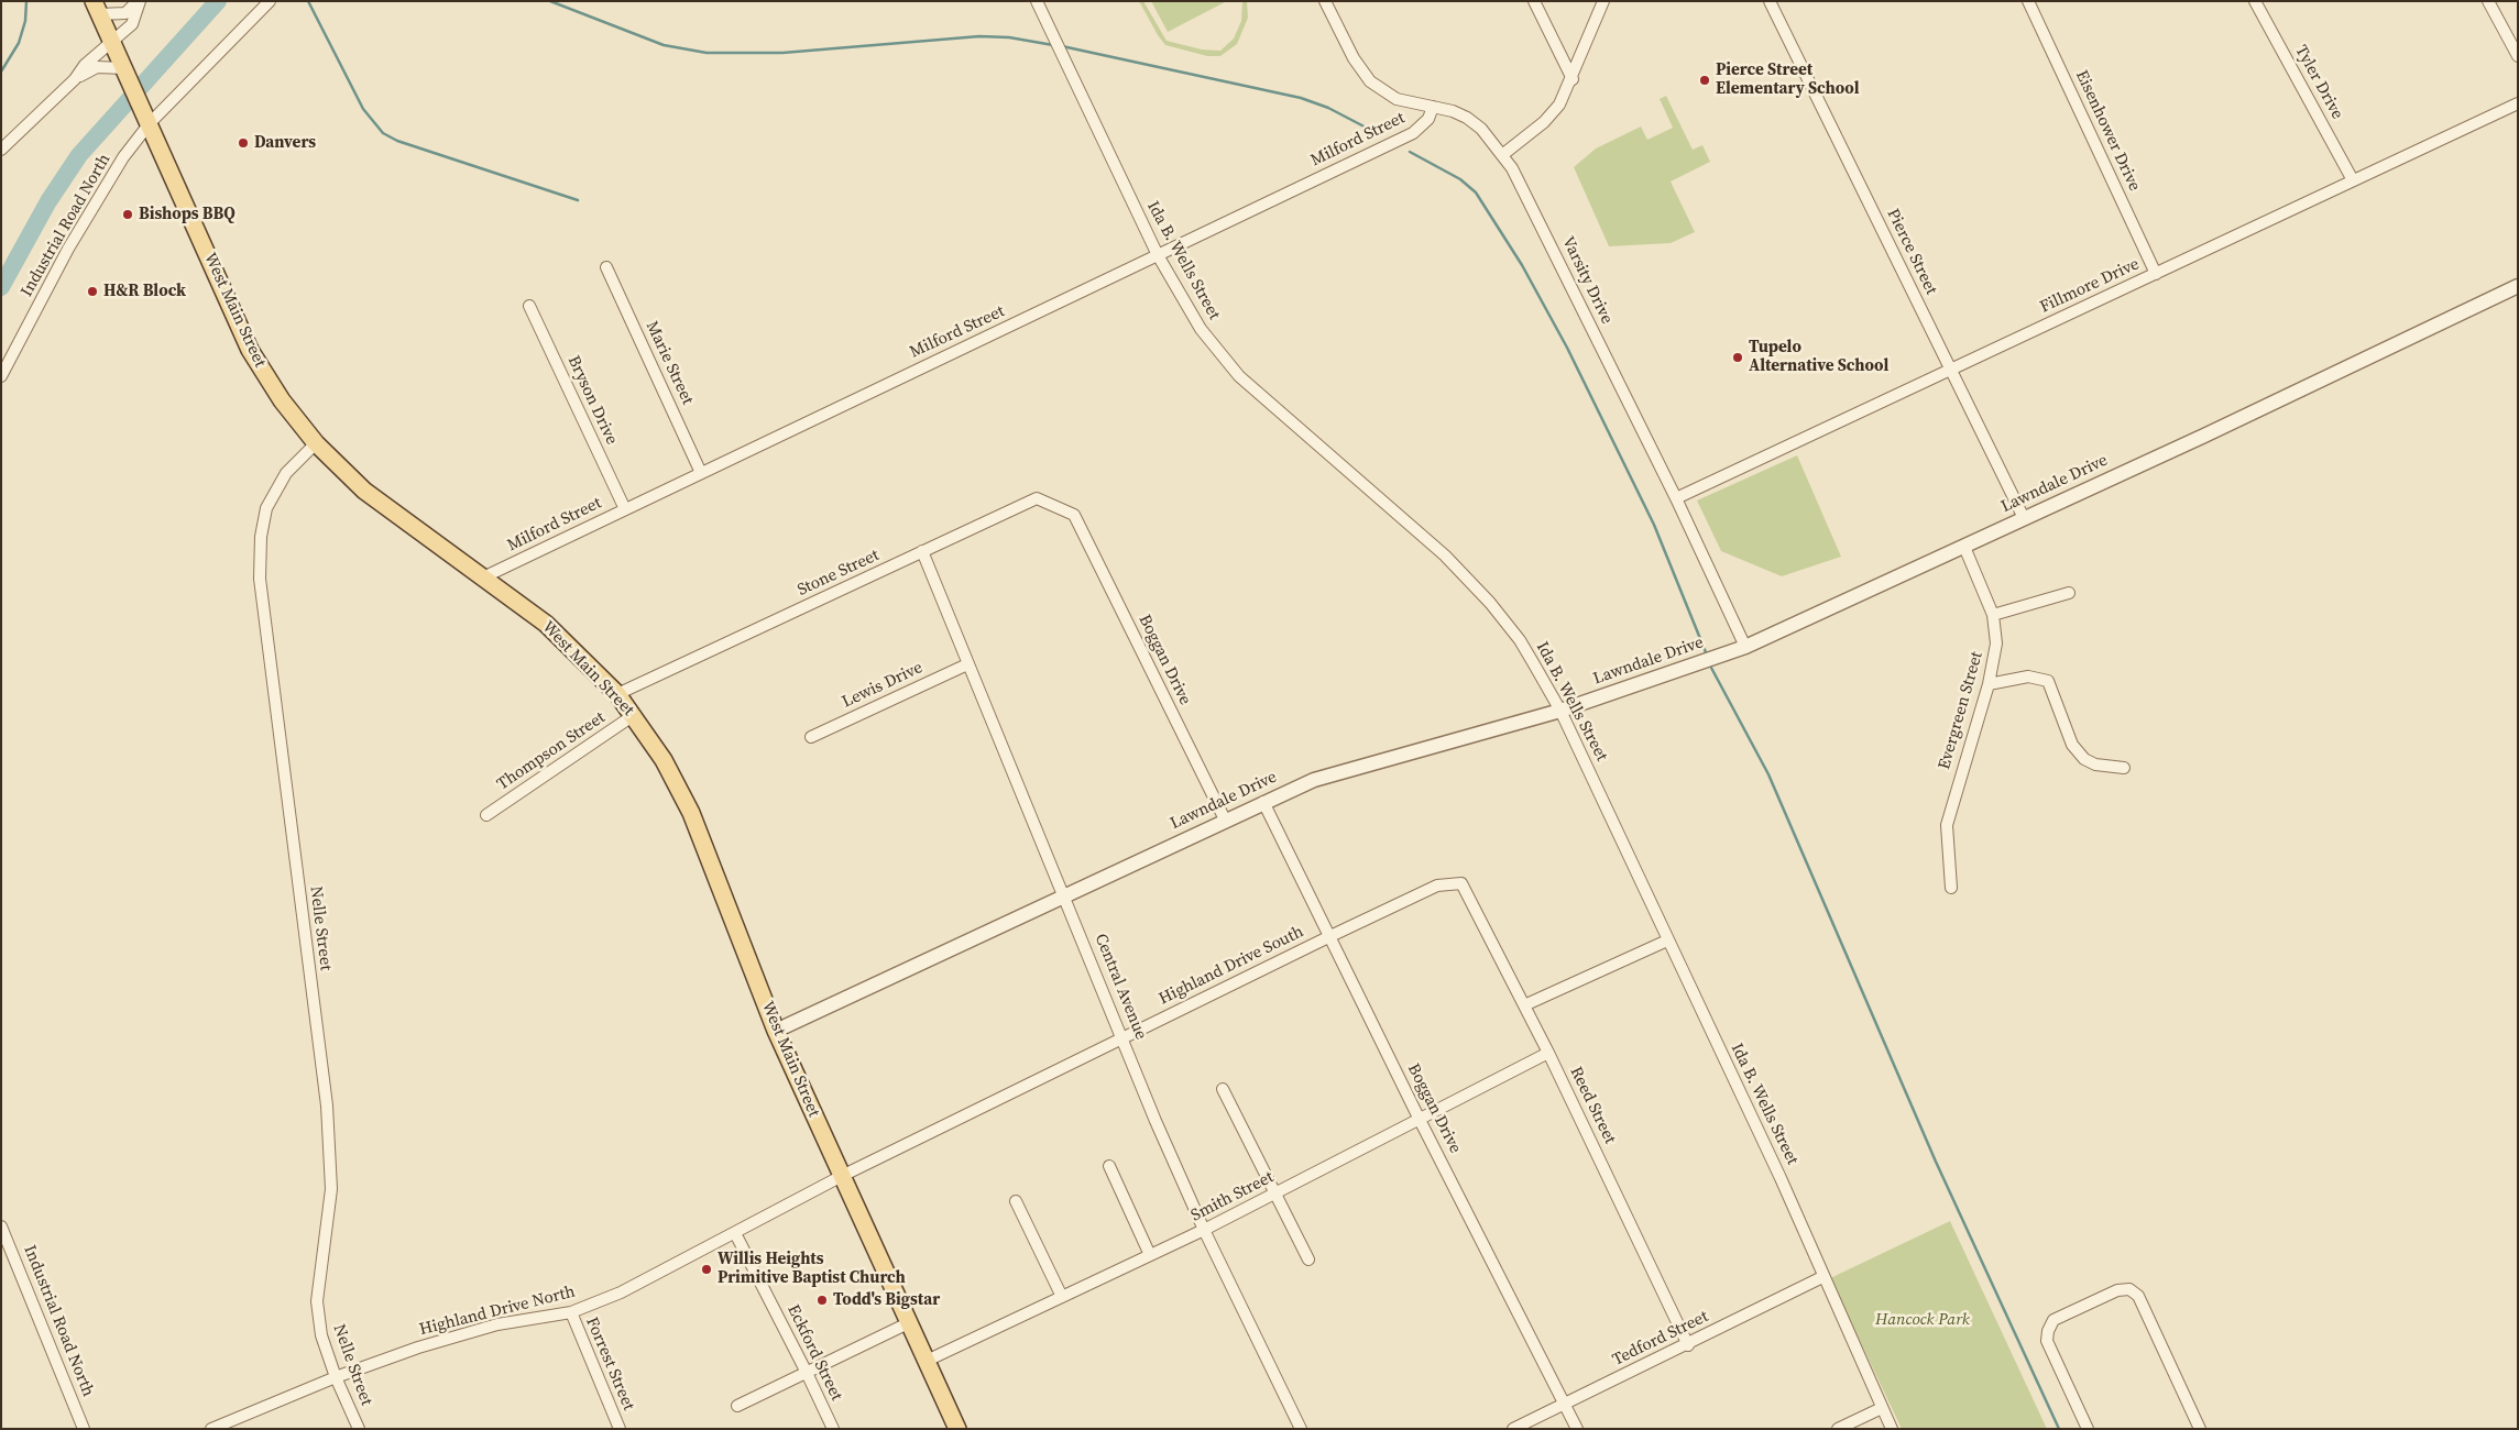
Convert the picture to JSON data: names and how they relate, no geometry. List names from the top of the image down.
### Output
{
  "streets": {
    "main road": ["West Main Street"],
    "street": [
      "Tyler Drive",
      "Eisenhower Drive",
      "Milford Street",
      "Industrial Road North",
      "Pierce Street",
      "Ida B. Wells Street",
      "Varsity Drive",
      "Fillmore Drive",
      "Marie Street",
      "Bryson Drive",
      "Lawndale Drive",
      "Stone Street",
      "Boggan Drive",
      "Lewis Drive",
      "Evergreen Street",
      "Thompson Street",
      "Nelle Street",
      "Highland Drive South",
      "Central Avenue",
      "Reed Street",
      "Smith Street",
      "Highland Drive North",
      "Tedford Street",
      "Eckford Street",
      "Forrest Street"
    ]
  },
  "crossings": [
    ["Tyler Drive", "Fillmore Drive"],
    ["Eisenhower Drive", "Fillmore Drive"],
    ["Milford Street", "Ida B. Wells Street"],
    ["Milford Street", "Varsity Drive"],
    ["Milford Street", "West Main Street"],
    ["Milford Street", "Marie Street"],
    ["Milford Street", "Bryson Drive"],
    ["Industrial Road North", "West Main Street"],
    ["Pierce Street", "Fillmore Drive"],
    ["Pierce Street", "Lawndale Drive"],
    ["Ida B. Wells Street", "Lawndale Drive"],
    ["Ida B. Wells Street", "Tedford Street"],
    ["Varsity Drive", "Fillmore Drive"],
    ["Varsity Drive", "Lawndale Drive"],
    ["West Main Street", "Lawndale Drive"],
    ["West Main Street", "Stone Street"],
    ["West Main Street", "Thompson Street"],
    ["West Main Street", "Nelle Street"],
    ["West Main Street", "Highland Drive South"],
    ["West Main Street", "Smith Street"],
    ["West Main Street", "Highland Drive North"],
    ["Lawndale Drive", "Boggan Drive"],
    ["Lawndale Drive", "Evergreen Street"],
    ["Lawndale Drive", "Central Avenue"],
    ["Stone Street", "Boggan Drive"],
    ["Stone Street", "Central Avenue"],
    ["Boggan Drive", "Highland Drive South"],
    ["Boggan Drive", "Smith Street"],
    ["Boggan Drive", "Tedford Street"],
    ["Lewis Drive", "Central Avenue"],
    ["Nelle Street", "Highland Drive North"],
    ["Highland Drive South", "Central Avenue"],
    ["Highland Drive South", "Reed Street"],
    ["Highland Drive South", "Highland Drive North"],
    ["Central Avenue", "Smith Street"],
    ["Reed Street", "Smith Street"],
    ["Reed Street", "Tedford Street"],
    ["Highland Drive North", "Eckford Street"],
    ["Highland Drive North", "Forrest Street"]
  ],
  "parks": ["Hancock Park"],
  "places": [
    "Pierce Street Elementary School",
    "Danvers",
    "Bishops BBQ",
    "H&R Block",
    "Tupelo Alternative School",
    "Willis Heights Primitive Baptist Church",
    "Todd's Bigstar"
  ]
}
